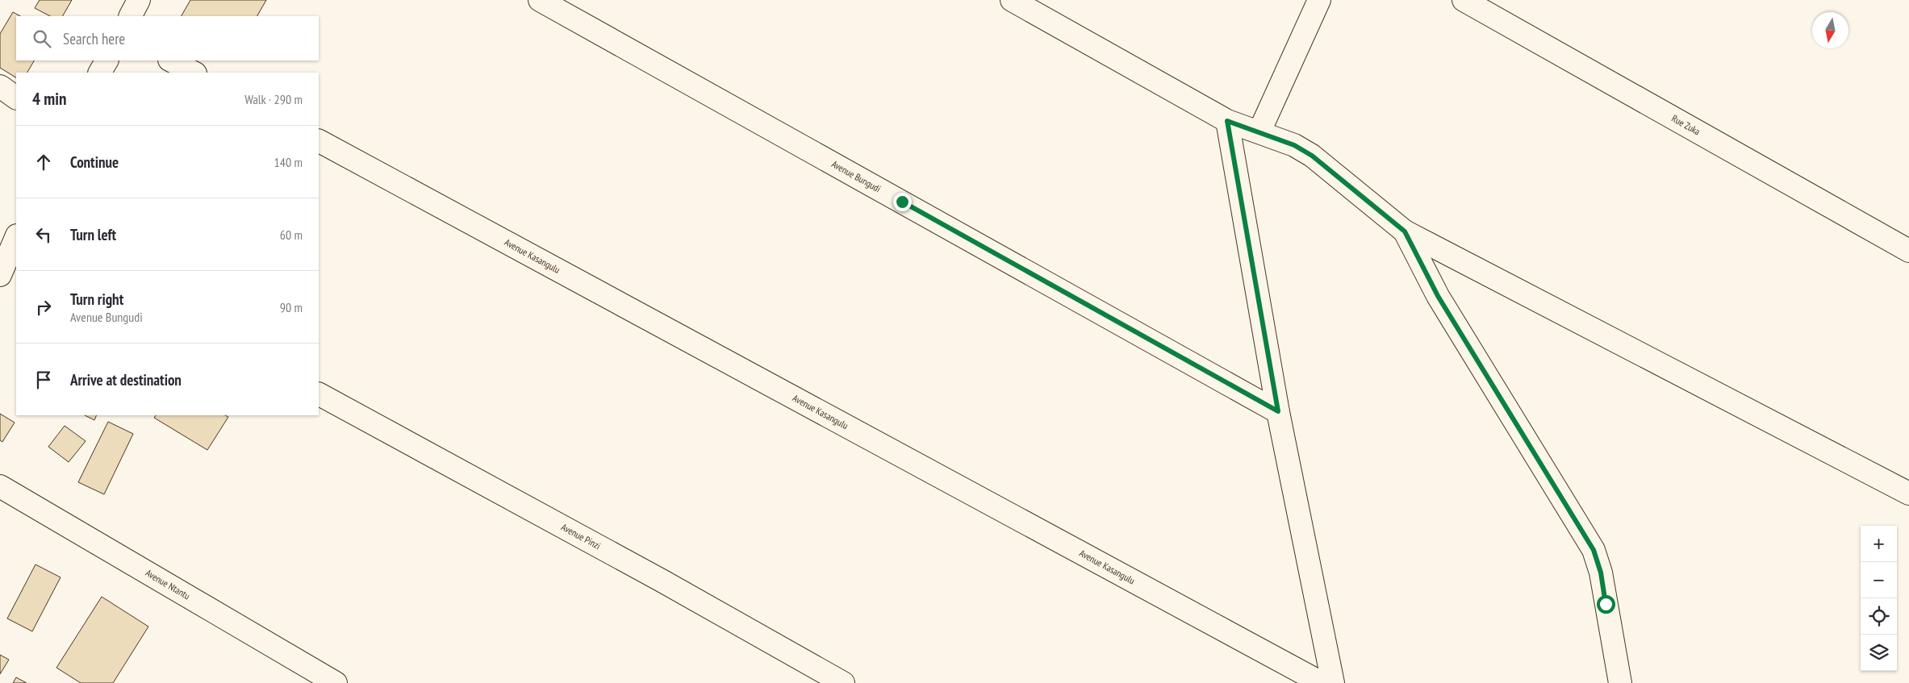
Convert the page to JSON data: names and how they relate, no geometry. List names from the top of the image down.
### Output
{
  "streets": {
    "main road": [
      "Rue Zuka",
      "Avenue Bungudi",
      "Avenue Kasangulu",
      "Avenue Pinzi",
      "Avenue Ntantu"
    ]
  },
  "north": "bottom",
  "page": {
    "search": "Search here",
    "heading": ["4 min", "Walk · 290 m"],
    "list": [
      ["Continue", "140 m"],
      ["Turn left", "60 m"],
      ["Turn right", "Avenue Bungudi", "90 m"],
      "Arrive at destination"
    ],
    "map_buttons": ["+", "−"]
  }
}
